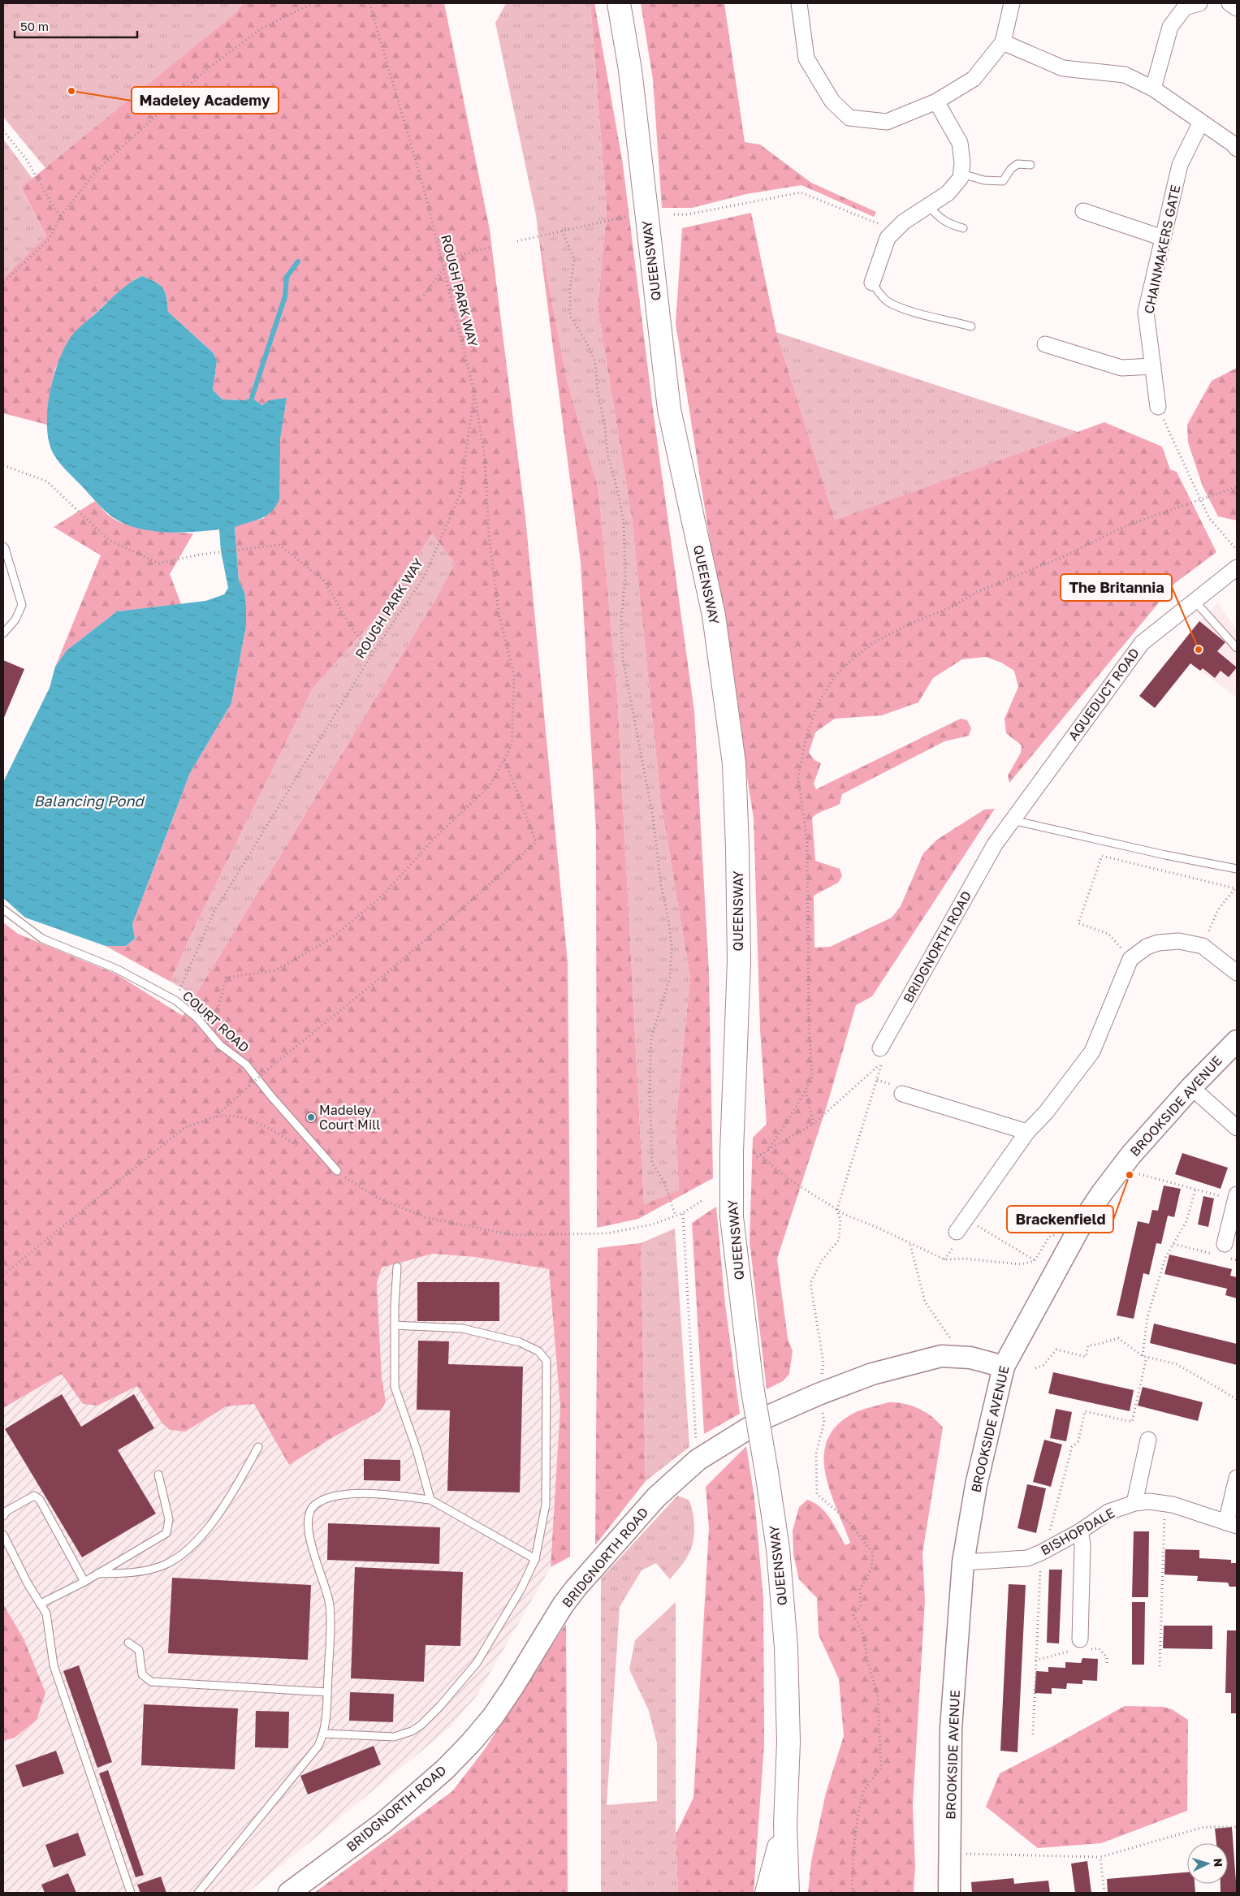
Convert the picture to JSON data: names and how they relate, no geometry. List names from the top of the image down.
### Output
{
  "streets": {
    "main road": ["QUEENSWAY"],
    "street": [
      "CHAINMAKERS GATE",
      "AQUEDUCT ROAD",
      "BRIDGNORTH ROAD",
      "BROOKSIDE AVENUE",
      "BISHOPDALE"
    ],
    "lane": ["COURT ROAD"],
    "path": ["ROUGH PARK WAY"]
  },
  "crossings": [
    ["ROUGH PARK WAY", "COURT ROAD"],
    ["AQUEDUCT ROAD", "BRIDGNORTH ROAD"],
    ["BRIDGNORTH ROAD", "BROOKSIDE AVENUE"],
    ["BROOKSIDE AVENUE", "BISHOPDALE"]
  ],
  "water": ["Balancing Pond"],
  "places": [
    "Madeley Academy",
    "The Britannia",
    "Madeley Court Mill",
    "Brackenfield"
  ],
  "scale_bar": "50 m",
  "north": "right"
}
